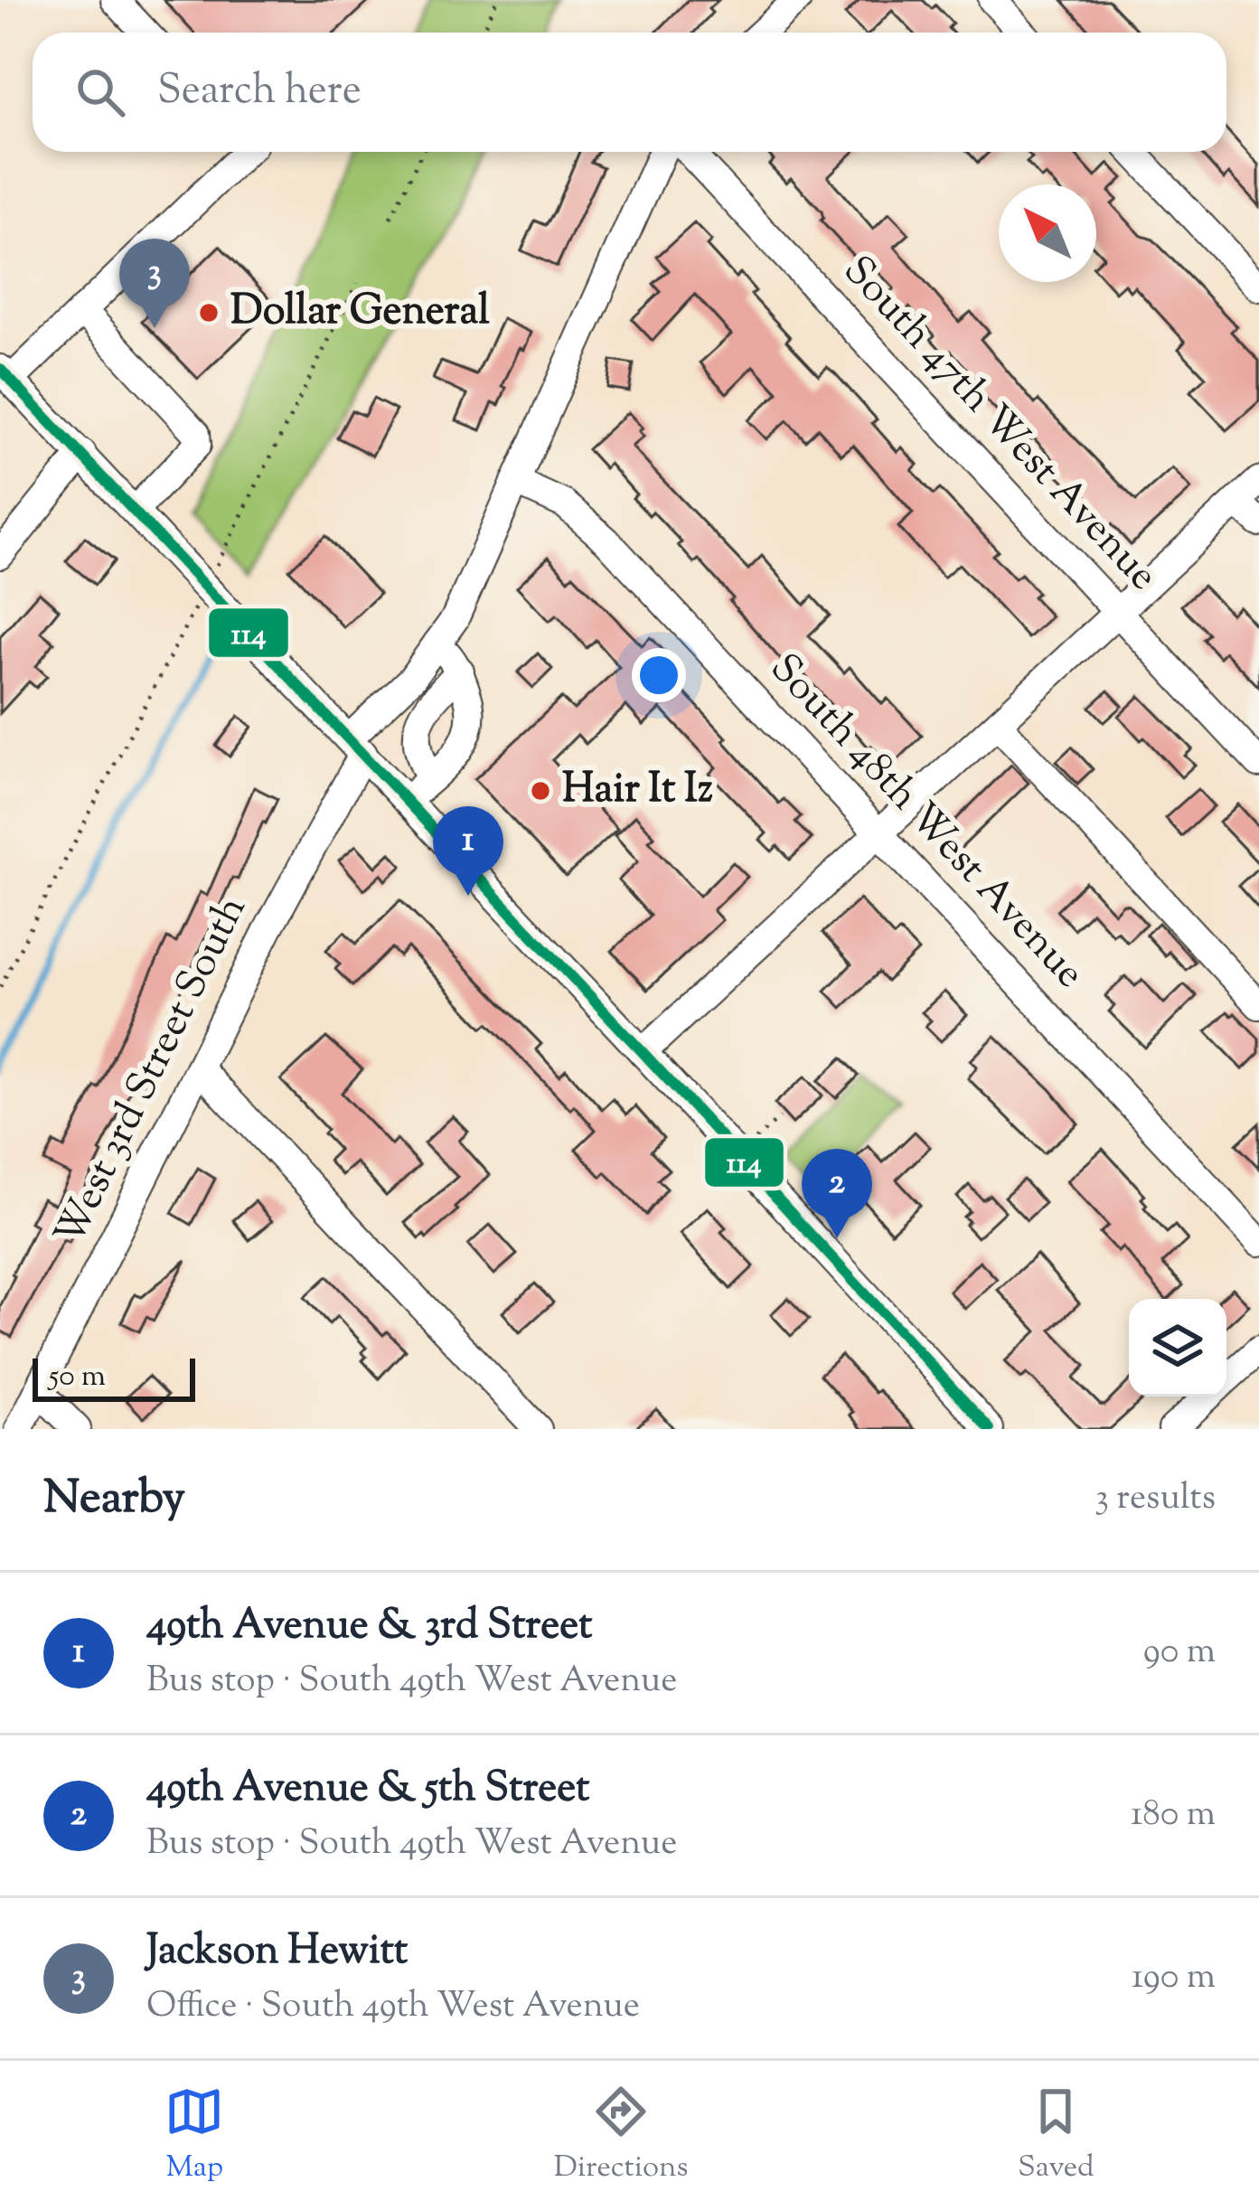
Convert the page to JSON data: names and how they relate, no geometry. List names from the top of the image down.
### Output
{
  "streets": {
    "street": ["South 47th West Avenue", "South 48th West Avenue", "West 3rd Street South"]
  },
  "crossings": [
    ["South 48th West Avenue", "West 3rd Street South"]
  ],
  "places": ["Dollar General", "Hair It Iz"],
  "lines": ["transit line 114"],
  "scale_bar": "50 m",
  "north": "top left",
  "page": {
    "search": "Search here",
    "pins": ["3", "1", "2"],
    "scale": "50 m",
    "heading": ["Nearby", "3 results"],
    "list": [
      {
        "mark": "1",
        "name": "49th Avenue & 3rd Street",
        "note": "Bus stop · South 49th West Avenue",
        "value": "90 m"
      },
      {
        "mark": "2",
        "name": "49th Avenue & 5th Street",
        "note": "Bus stop · South 49th West Avenue",
        "value": "180 m"
      },
      {
        "mark": "3",
        "name": "Jackson Hewitt",
        "note": "Office · South 49th West Avenue",
        "value": "190 m"
      }
    ],
    "nav": ["Map", "Directions", "Saved"]
  }
}
